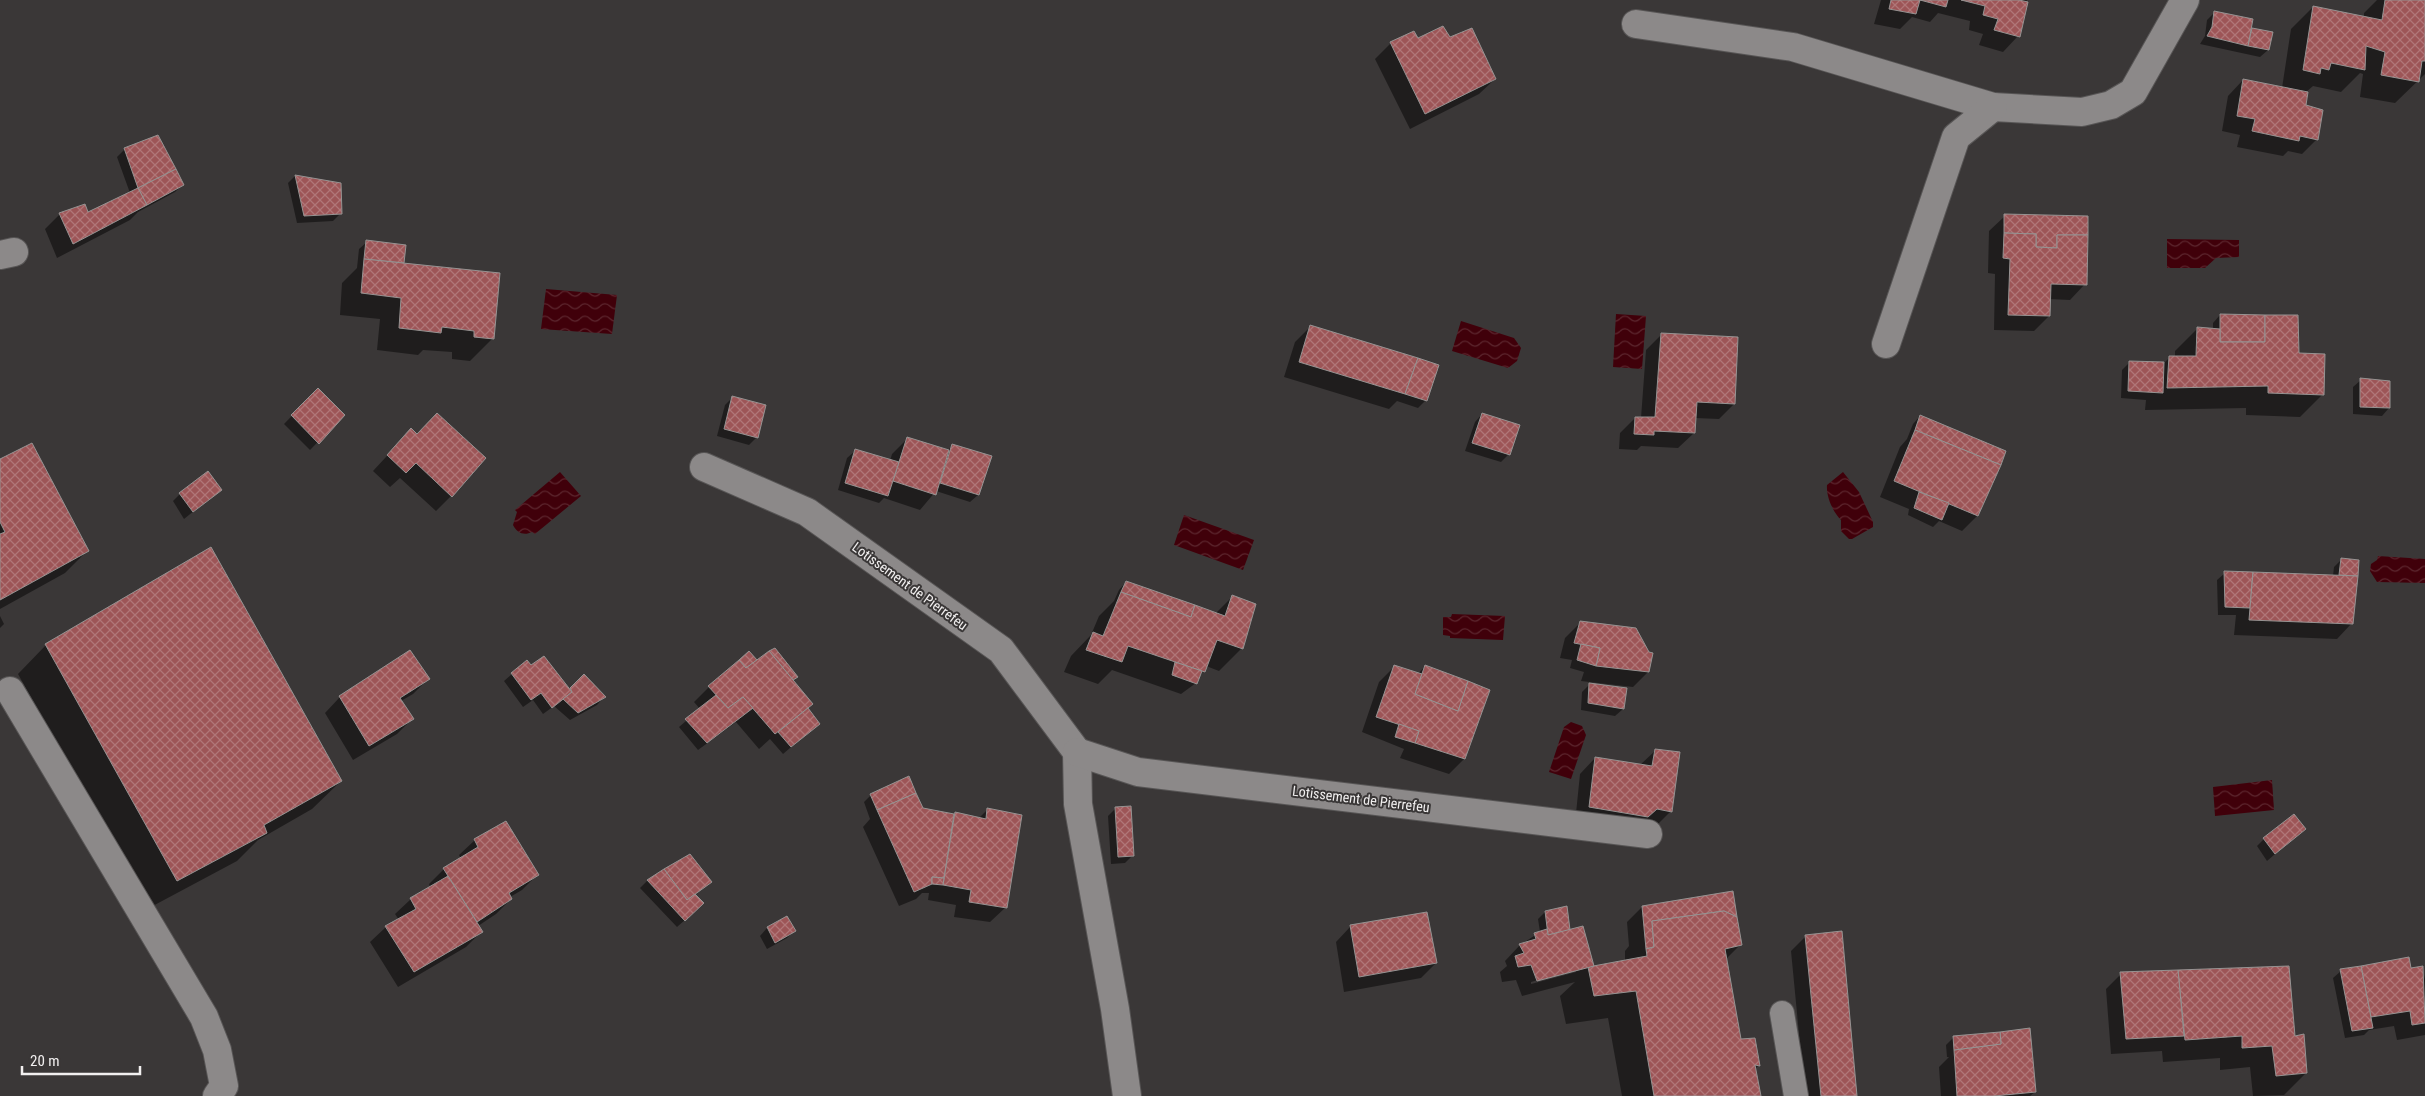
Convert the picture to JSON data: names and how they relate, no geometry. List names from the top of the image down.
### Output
{
  "streets": {
    "street": ["Lotissement de Pierrefeu"]
  },
  "scale_bar": "20 m"
}
